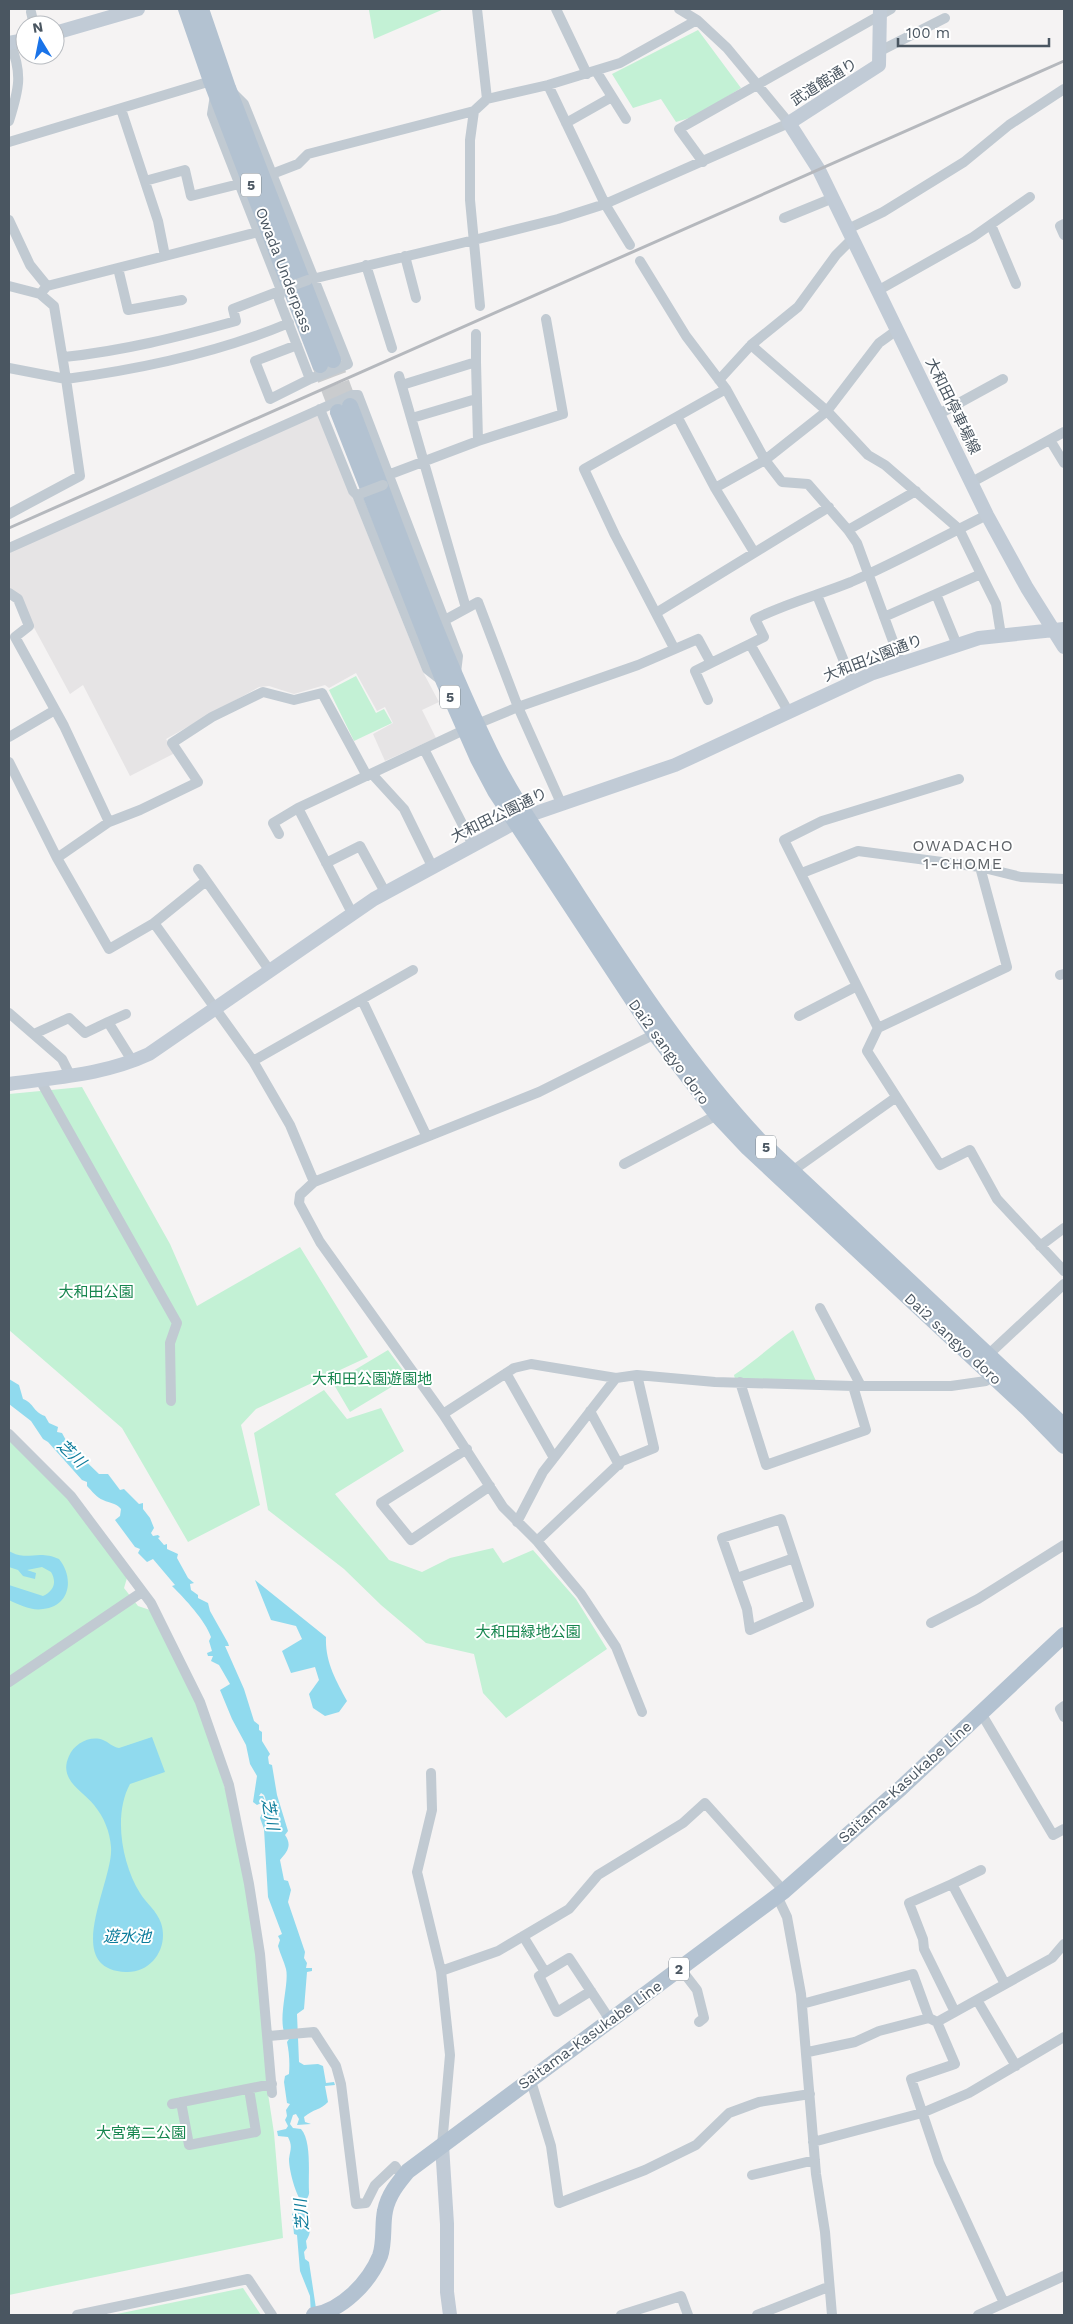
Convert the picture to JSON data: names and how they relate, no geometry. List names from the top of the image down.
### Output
{
  "streets": {
    "main road": [
      "5",
      "Owada Underpass",
      "Dai2 sangyo doro",
      "Saitama-Kasukabe Line",
      "2"
    ],
    "street": ["武道館通り", "大和田停車場線", "大和田公園通り"]
  },
  "crossings": [
    ["武道館通り", "大和田停車場線"],
    ["5", "Owada Underpass"],
    ["大和田停車場線", "大和田公園通り"],
    ["大和田公園通り", "Dai2 sangyo doro"]
  ],
  "districts": ["OWADACHO 1-CHOME"],
  "water": ["芝川", "遊水池"],
  "parks": [
    "大和田公園",
    "大和田公園遊園地",
    "大和田緑地公園",
    "大宮第二公園"
  ],
  "scale_bar": "100 m",
  "north": "top"
}
